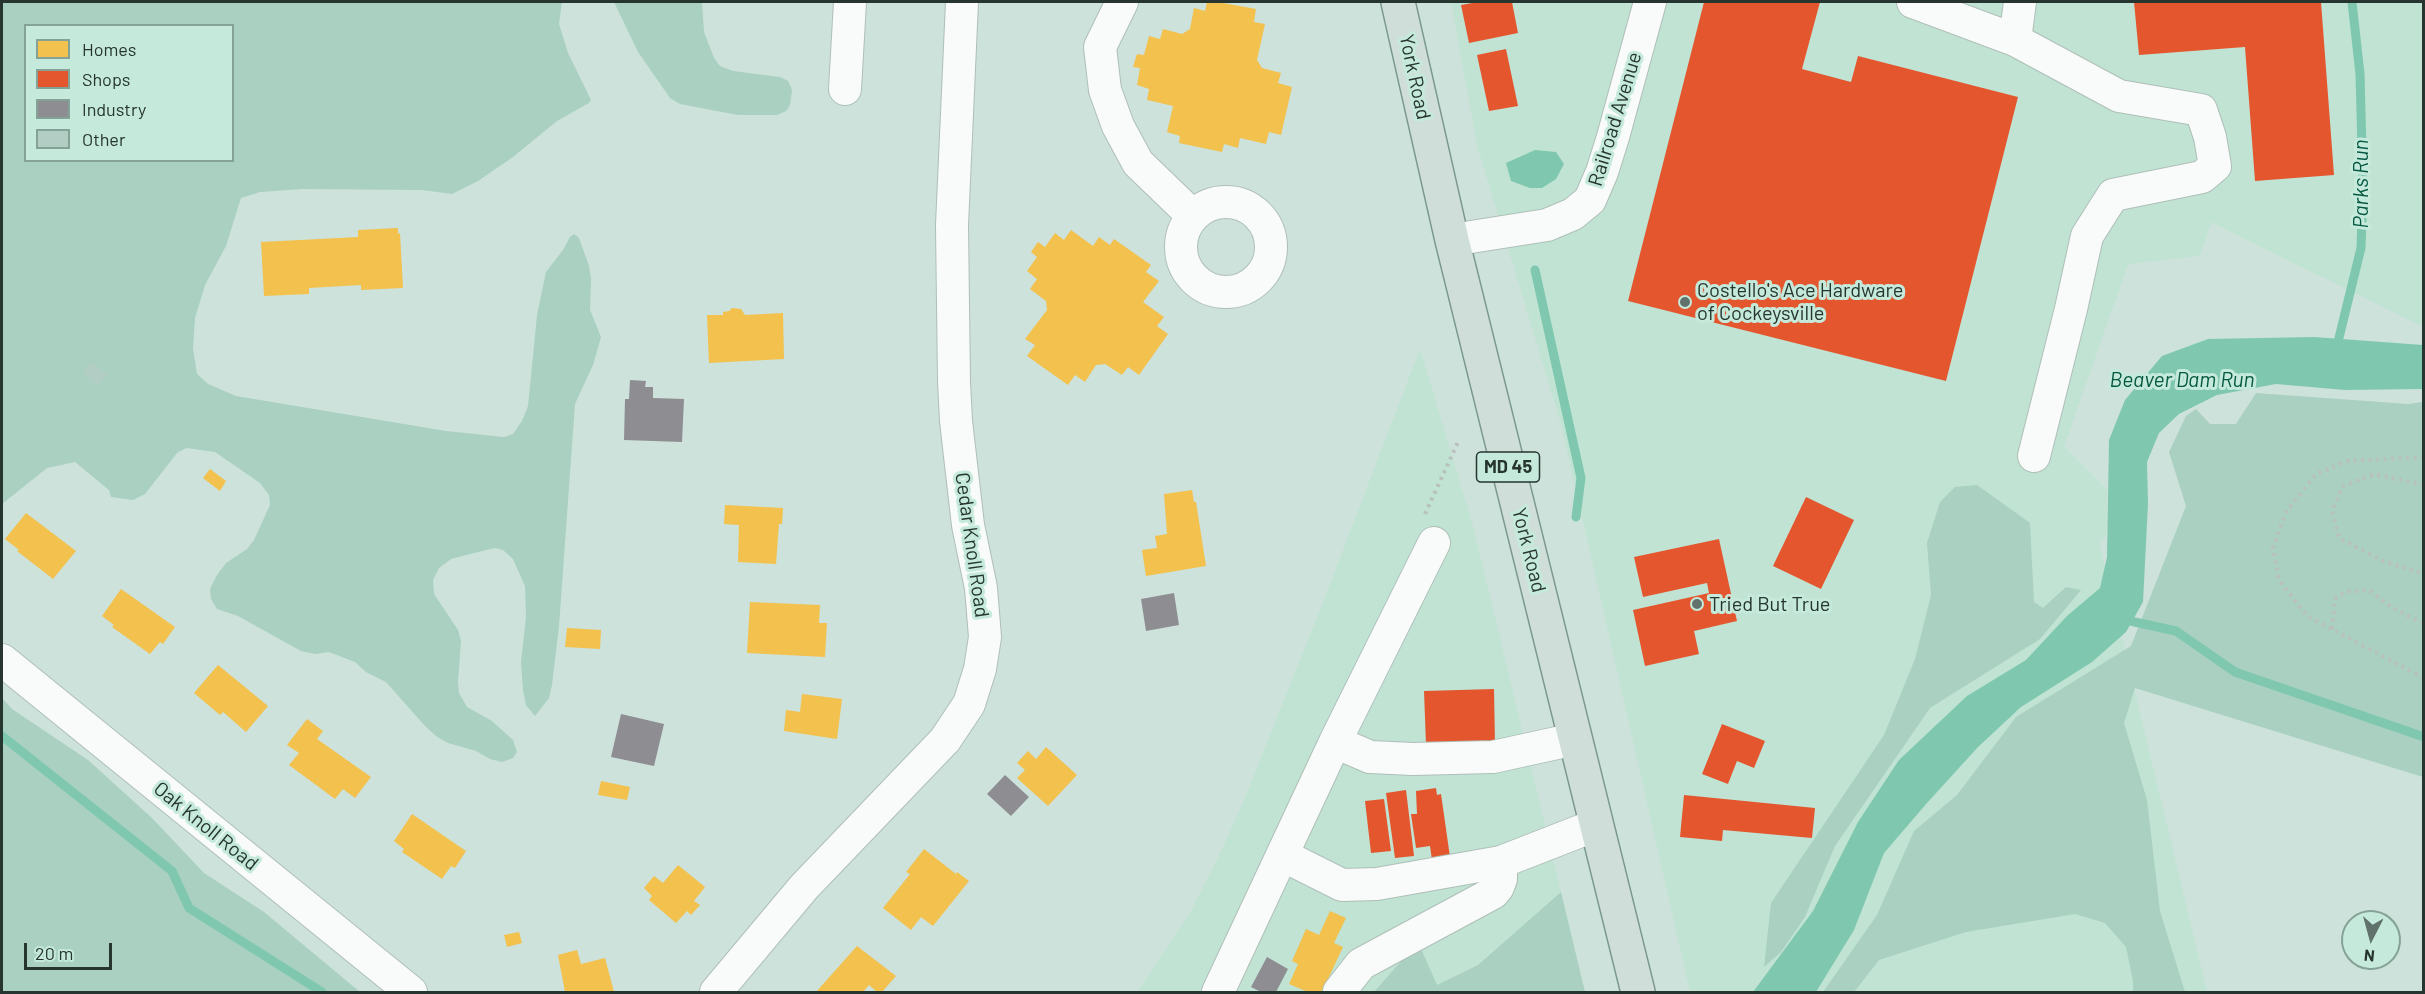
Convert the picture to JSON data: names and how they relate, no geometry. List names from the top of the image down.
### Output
{
  "streets": {
    "main road": ["York Road", "MD 45"],
    "street": ["Railroad Avenue", "Cedar Knoll Road", "Oak Knoll Road"]
  },
  "crossings": [
    ["York Road", "Railroad Avenue"]
  ],
  "water": ["Parks Run", "Beaver Dam Run"],
  "places": ["Costello's Ace Hardware of Cockeysville", "Tried But True"],
  "legend": [
    "Homes",
    "Shops",
    "Industry",
    "Other"
  ],
  "scale_bar": "20 m",
  "north": "bottom"
}
